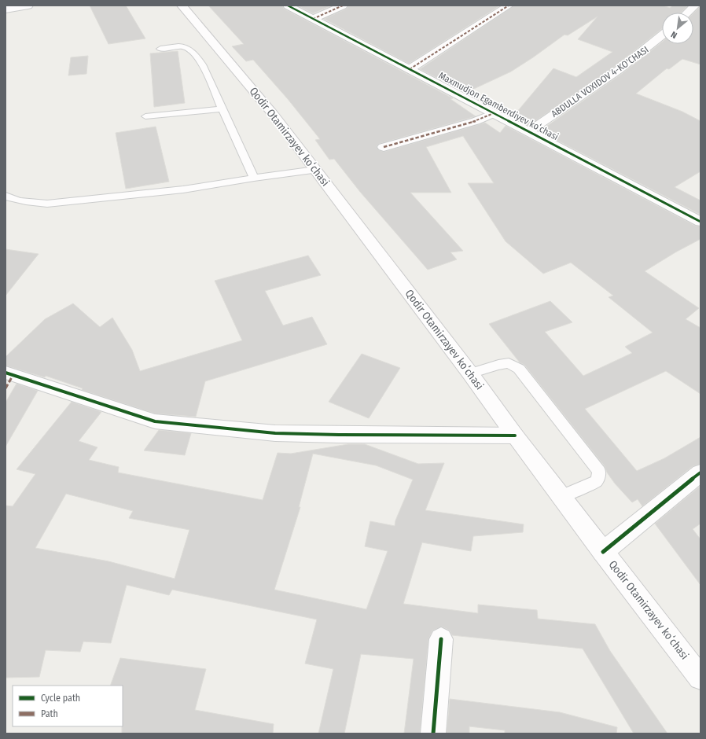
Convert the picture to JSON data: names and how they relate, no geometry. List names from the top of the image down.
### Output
{
  "streets": {
    "street": ["ABDULLA VOXIDOV 4-KO'CHASI", "Maxmudjon Egamberdiyev koʻchasi", "Qodir Otamirzayev koʻchasi"]
  },
  "crossings": [
    ["ABDULLA VOXIDOV 4-KO'CHASI", "Maxmudjon Egamberdiyev koʻchasi"]
  ],
  "legend": ["Cycle path", "Path"],
  "north": "bottom left"
}
